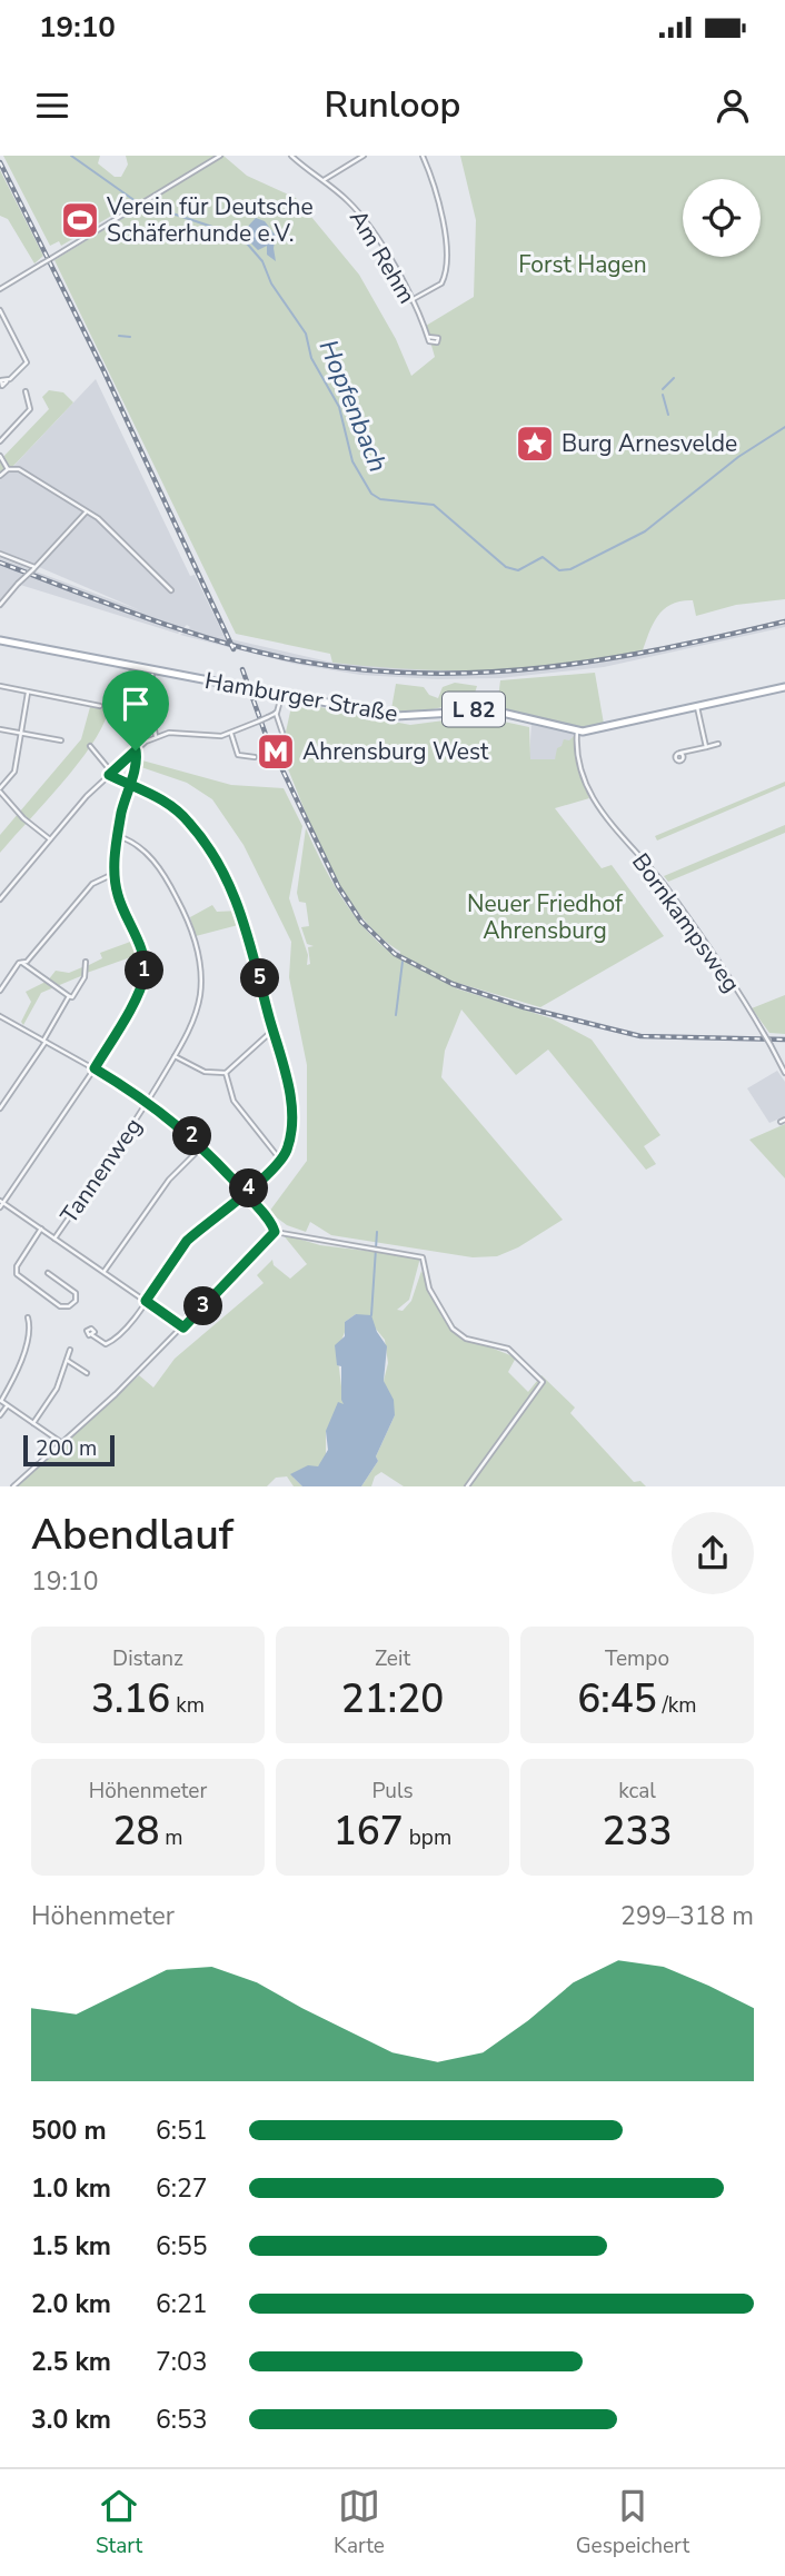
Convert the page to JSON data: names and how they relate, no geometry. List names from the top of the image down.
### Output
{
  "streets": {
    "main road": ["Hamburger Straße", "L 82"],
    "street": ["Am Rehm", "Bornkampsweg", "Tannenweg"]
  },
  "crossings": [
    ["Hamburger Straße", "Bornkampsweg"]
  ],
  "water": ["Hopfenbach"],
  "parks": ["Forst Hagen", "Neuer Friedhof Ahrensburg"],
  "places": {
    "sports": ["Verein für Deutsche Schäferhunde e.V."],
    "place": ["Burg Arnesvelde"],
    "metro station": ["Ahrensburg West"]
  },
  "scale_bar": "200 m",
  "page": {
    "status": "19:10",
    "header": "Runloop",
    "pins": [
      "1",
      "5",
      "2",
      "4",
      "3"
    ],
    "scale": "200 m",
    "heading": ["Abendlauf", "19:10"],
    "stats": [
      ["Distanz", "3.16 km"],
      ["Zeit", "21:20"],
      ["Tempo", "6:45 /km"],
      ["Höhenmeter", "28 m"],
      ["Puls", "167 bpm"],
      ["kcal", "233"]
    ],
    "chart": ["Höhenmeter", "299–318 m"],
    "list": [
      {
        "name": "500 m",
        "note": "6:51"
      },
      {
        "name": "1.0 km",
        "note": "6:27"
      },
      {
        "name": "1.5 km",
        "note": "6:55"
      },
      {
        "name": "2.0 km",
        "note": "6:21"
      },
      {
        "name": "2.5 km",
        "note": "7:03"
      },
      {
        "name": "3.0 km",
        "note": "6:53"
      }
    ],
    "tabs": ["Start", "Karte", "Gespeichert"]
  }
}
